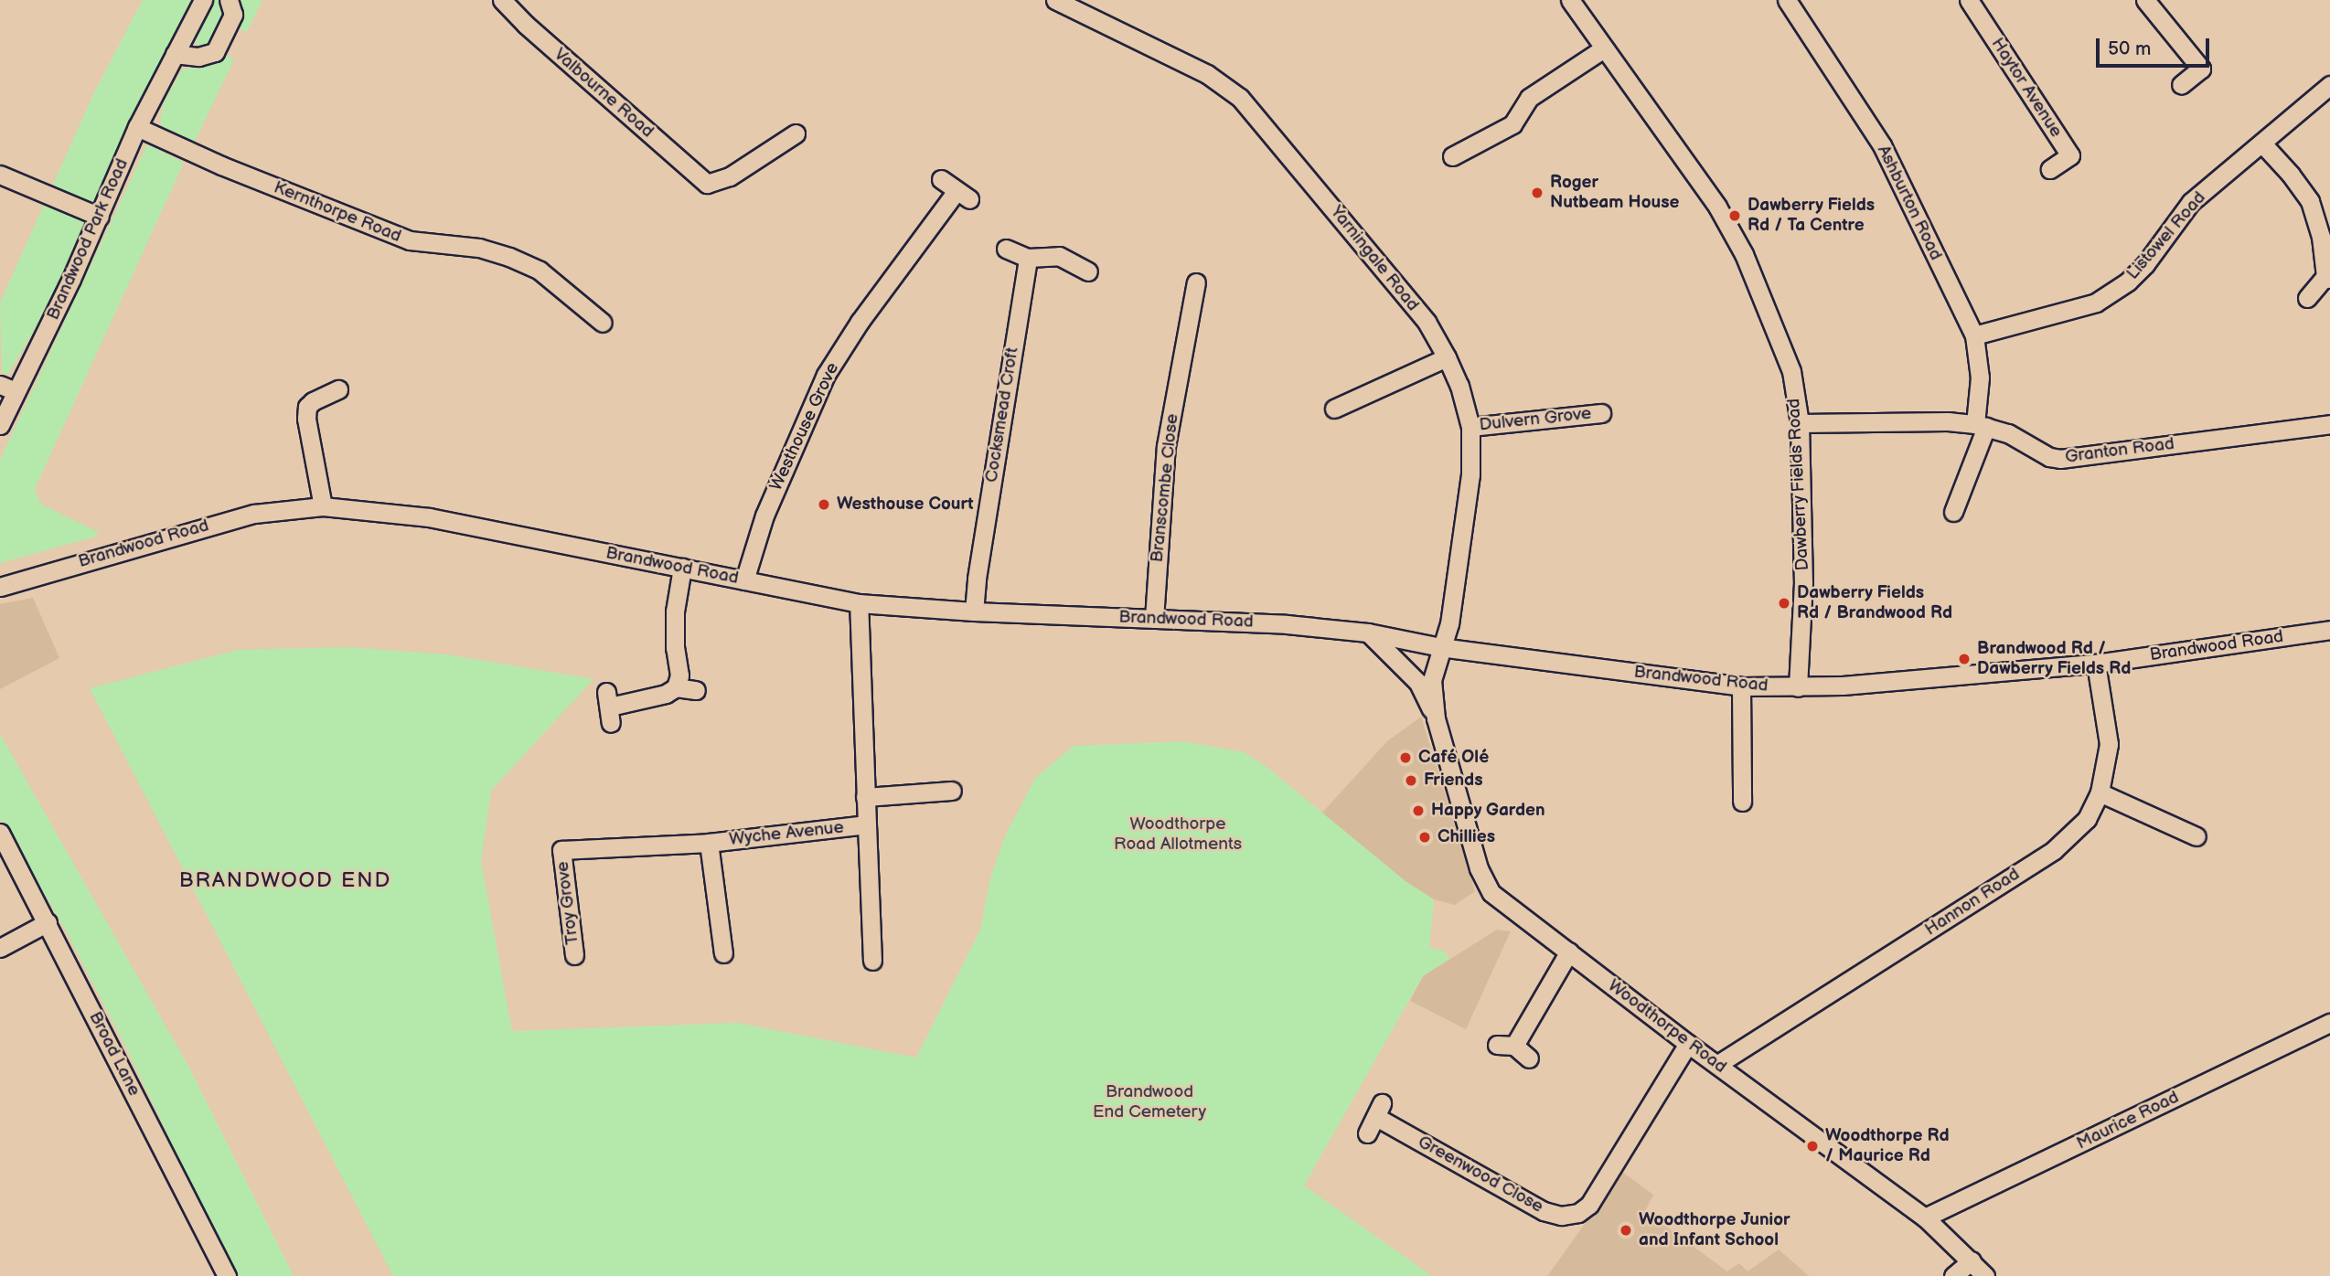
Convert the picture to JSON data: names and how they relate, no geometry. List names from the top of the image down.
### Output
{
  "streets": {
    "street": [
      "Haytor Avenue",
      "Valbourne Road",
      "Ashburton Road",
      "Kernthorpe Road",
      "Listowel Road",
      "Brandwood Park Road",
      "Yarningale Road",
      "Cocksmead Croft",
      "Dulvern Grove",
      "Westhouse Grove",
      "Granton Road",
      "Dawberry Fields Road",
      "Branscombe Close",
      "Brandwood Road",
      "Wyche Avenue",
      "Hannon Road",
      "Troy Grove",
      "Woodthorpe Road",
      "Broad Lane",
      "Maurice Road",
      "Greenwood Close"
    ]
  },
  "crossings": [
    ["Ashburton Road", "Listowel Road"],
    ["Ashburton Road", "Granton Road"],
    ["Kernthorpe Road", "Brandwood Park Road"],
    ["Yarningale Road", "Dulvern Grove"],
    ["Yarningale Road", "Brandwood Road"],
    ["Yarningale Road", "Woodthorpe Road"],
    ["Cocksmead Croft", "Brandwood Road"],
    ["Westhouse Grove", "Brandwood Road"],
    ["Granton Road", "Dawberry Fields Road"],
    ["Dawberry Fields Road", "Brandwood Road"],
    ["Branscombe Close", "Brandwood Road"],
    ["Brandwood Road", "Wyche Avenue"],
    ["Brandwood Road", "Hannon Road"],
    ["Brandwood Road", "Woodthorpe Road"],
    ["Wyche Avenue", "Troy Grove"],
    ["Hannon Road", "Woodthorpe Road"],
    ["Woodthorpe Road", "Maurice Road"],
    ["Woodthorpe Road", "Greenwood Close"]
  ],
  "districts": ["BRANDWOOD END"],
  "parks": ["Woodthorpe Road Allotments", "Brandwood End Cemetery"],
  "places": [
    "Roger Nutbeam House",
    "Dawberry Fields Rd / Ta Centre",
    "Westhouse Court",
    "Dawberry Fields Rd / Brandwood Rd",
    "Brandwood Rd / Dawberry Fields Rd",
    "Café Olé",
    "Friends",
    "Happy Garden",
    "Chillies",
    "Woodthorpe Rd / Maurice Rd",
    "Woodthorpe Junior and Infant School"
  ],
  "scale_bar": "50 m"
}
